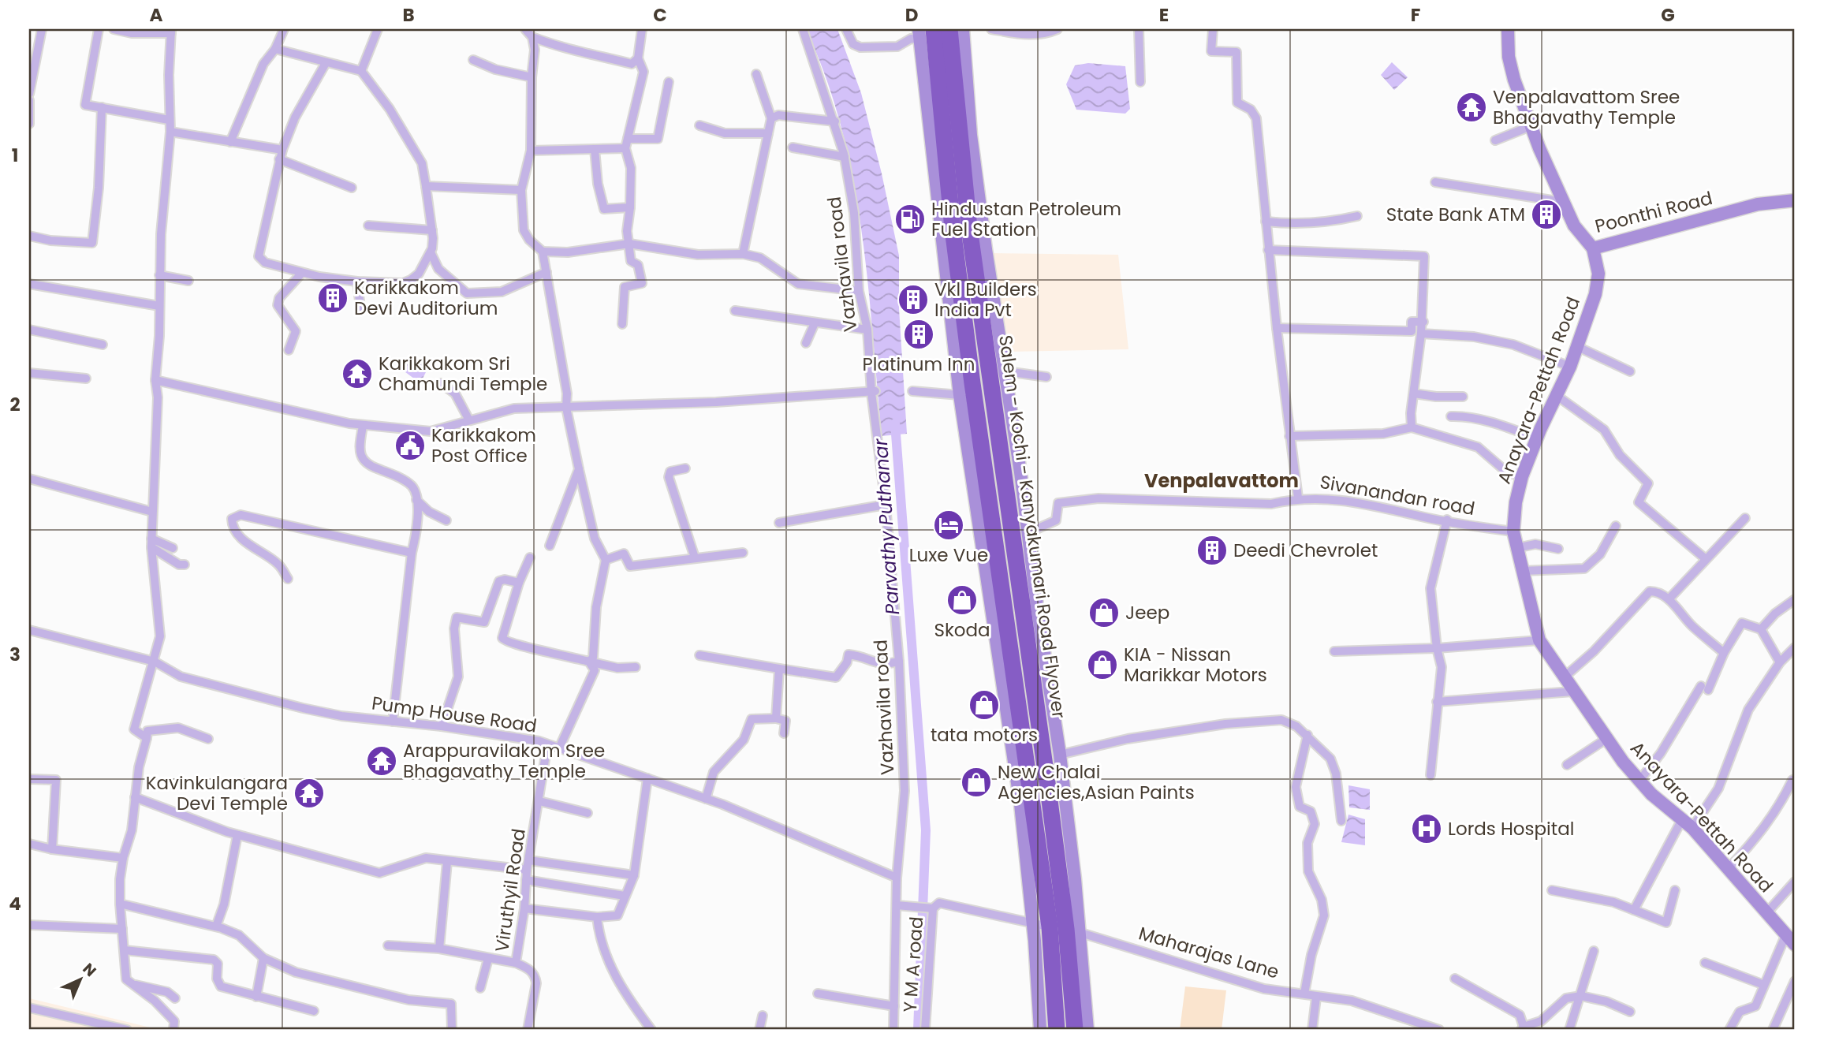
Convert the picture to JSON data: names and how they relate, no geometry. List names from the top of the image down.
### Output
{
  "streets": {
    "highway": ["Salem - Kochi - Kanyakumari Road Flyover"],
    "street": [
      "Poonthi Road",
      "Vazhavila road",
      "Anayara-Pettah Road",
      "Sivanandan road",
      "Pump House Road",
      "Viruthyil Road",
      "Maharajas Lane",
      "Y M A road"
    ]
  },
  "crossings": [
    ["Poonthi Road", "Anayara-Pettah Road"],
    ["Vazhavila road", "Pump House Road"],
    ["Vazhavila road", "Maharajas Lane"],
    ["Anayara-Pettah Road", "Sivanandan road"],
    ["Salem - Kochi - Kanyakumari Road Flyover", "Maharajas Lane"],
    ["Pump House Road", "Viruthyil Road"],
    ["Maharajas Lane", "Y M A road"]
  ],
  "districts": ["Venpalavattom"],
  "water": ["Parvathy Puthanar"],
  "places": {
    "temple": [
      "Venpalavattom Sree Bhagavathy Temple",
      "Karikkakom Sri Chamundi Temple",
      "Arappuravilakom Sree Bhagavathy Temple",
      "Kavinkulangara Devi Temple"
    ],
    "building": [
      "State Bank ATM",
      "Karikkakom Devi Auditorium",
      "Vkl Builders India Pvt",
      "Platinum Inn",
      "Deedi Chevrolet"
    ],
    "fuel station": ["Hindustan Petroleum Fuel Station"],
    "public building": ["Karikkakom Post Office"],
    "hotel": ["Luxe Vue"],
    "shop": [
      "Skoda",
      "Jeep",
      "KIA - Nissan Marikkar Motors",
      "tata motors",
      "New Chalai Agencies,Asian Paints"
    ],
    "hospital": ["Lords Hospital"]
  },
  "north": "top right",
  "grid": {
    "columns": [
      "A",
      "B",
      "C",
      "D",
      "E",
      "F",
      "G"
    ],
    "rows": [
      "1",
      "2",
      "3",
      "4"
    ]
  }
}
